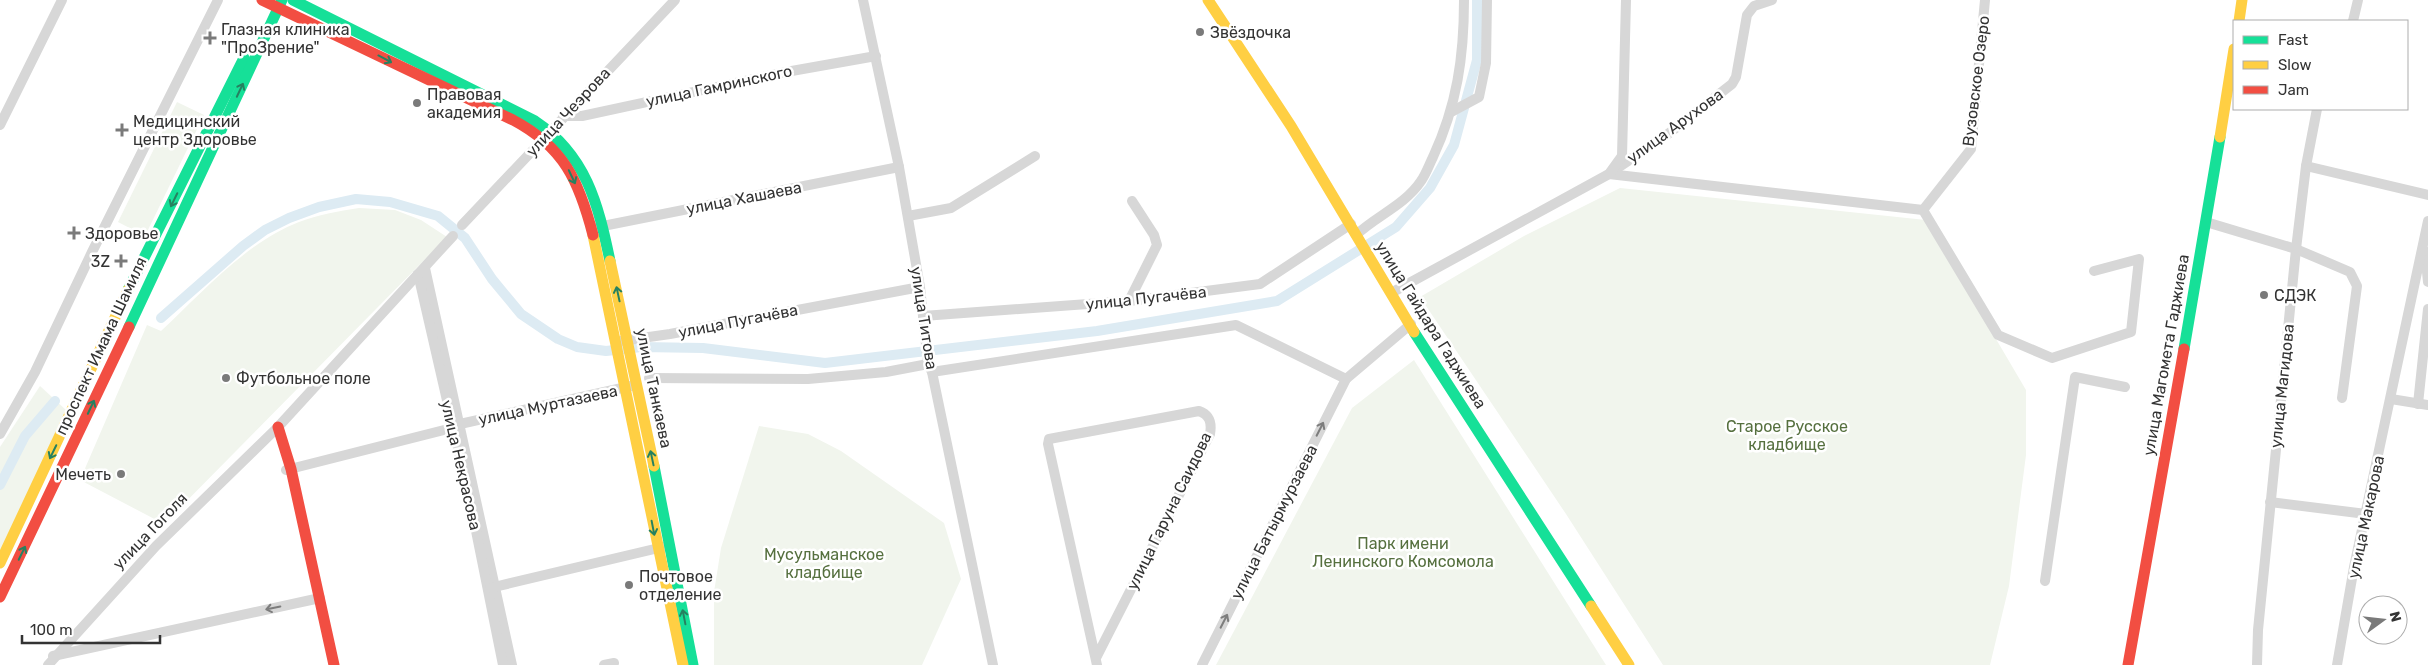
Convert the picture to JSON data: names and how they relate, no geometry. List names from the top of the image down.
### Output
{
  "streets": {
    "main road": [
      "улица Гайдара Гаджиева",
      "проспект Имама Шамиля",
      "улица Магомета Гаджиева",
      "улица Танкаева"
    ],
    "street": [
      "Вузовское Озеро",
      "улица Гамринского",
      "улица Чеэрова",
      "улица Арухова",
      "улица Хашаева",
      "улица Пугачёва",
      "улица Титова",
      "улица Магидова",
      "улица Муртазаева",
      "улица Некрасова",
      "улица Гаруна Саидова",
      "улица Макарова",
      "улица Батырмурзаева",
      "улица Гоголя"
    ]
  },
  "crossings": [
    ["улица Гамринского", "улица Чеэрова"],
    ["улица Гамринского", "улица Титова"],
    ["улица Чеэрова", "улица Танкаева"],
    ["улица Арухова", "улица Гайдара Гаджиева"],
    ["улица Хашаева", "улица Титова"],
    ["улица Хашаева", "улица Танкаева"],
    ["улица Пугачёва", "улица Титова"],
    ["улица Пугачёва", "улица Гайдара Гаджиева"],
    ["улица Пугачёва", "улица Танкаева"],
    ["улица Гайдара Гаджиева", "улица Батырмурзаева"],
    ["улица Танкаева", "улица Муртазаева"],
    ["улица Муртазаева", "улица Некрасова"],
    ["улица Некрасова", "улица Гоголя"]
  ],
  "one_way": ["улица Батырмурзаева"],
  "parks": ["Старое Русское кладбище", "Парк имени Ленинского Комсомола", "Мусульманское кладбище"],
  "places": {
    "other": [
      "Звёздочка",
      "Правовая академия",
      "СДЭК",
      "Футбольное поле",
      "Мечеть",
      "Почтовое отделение"
    ],
    "health": [
      "Глазная клиника \"ПроЗрение\"",
      "Медицинский центр Здоровье",
      "Здоровье",
      "3Z"
    ]
  },
  "legend": ["Fast", "Slow", "Jam"],
  "scale_bar": "100 m",
  "north": "right"
}
